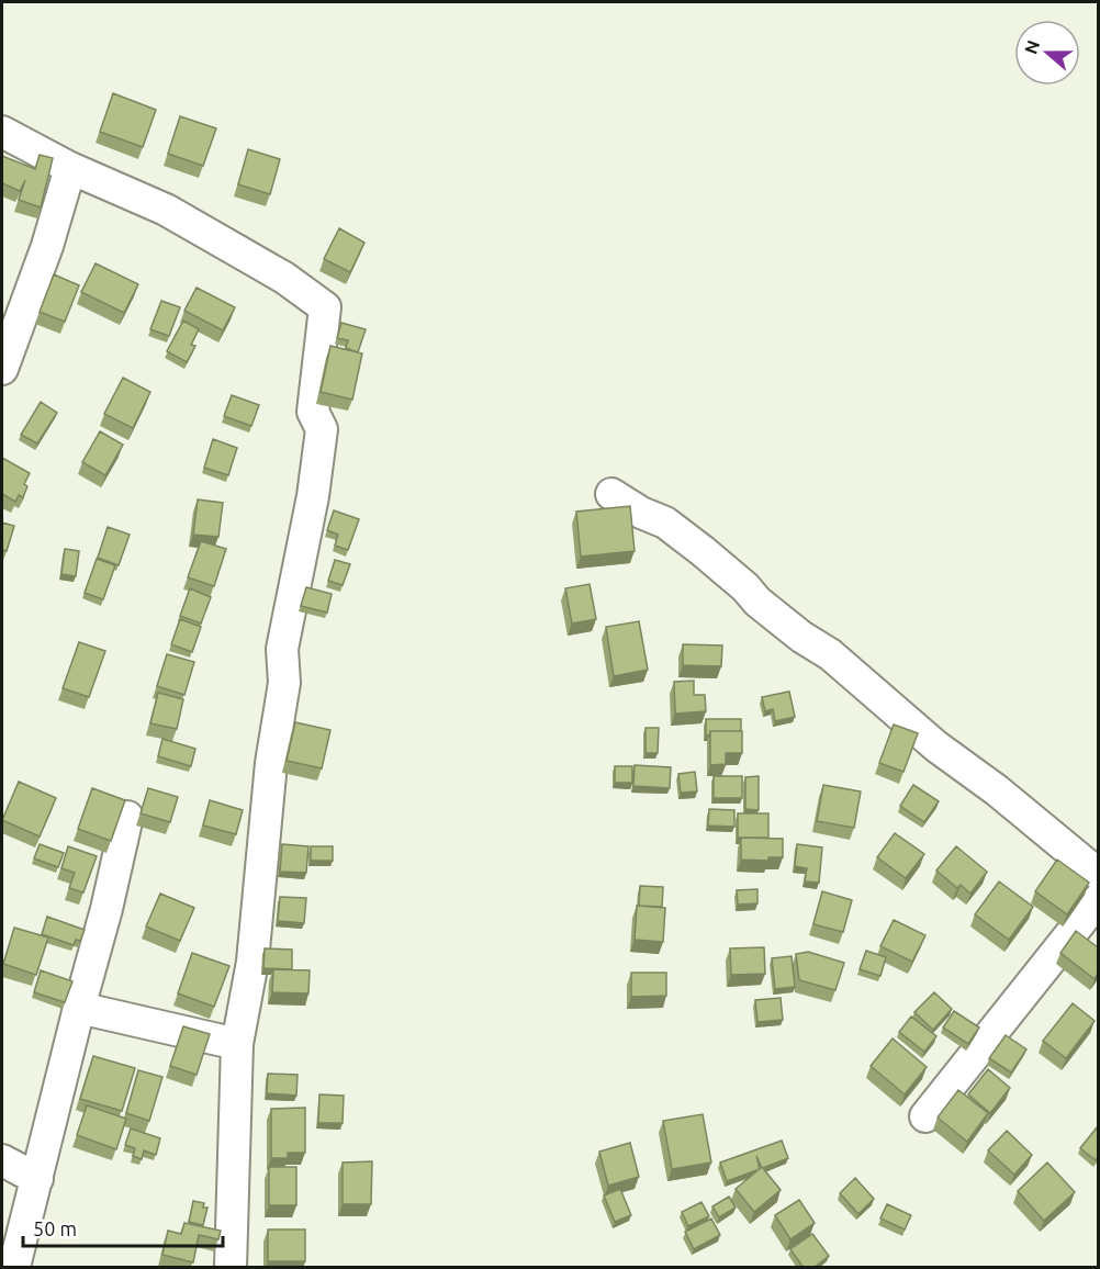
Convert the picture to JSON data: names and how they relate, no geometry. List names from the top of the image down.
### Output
{
  "scale_bar": "50 m",
  "north": "left"
}
